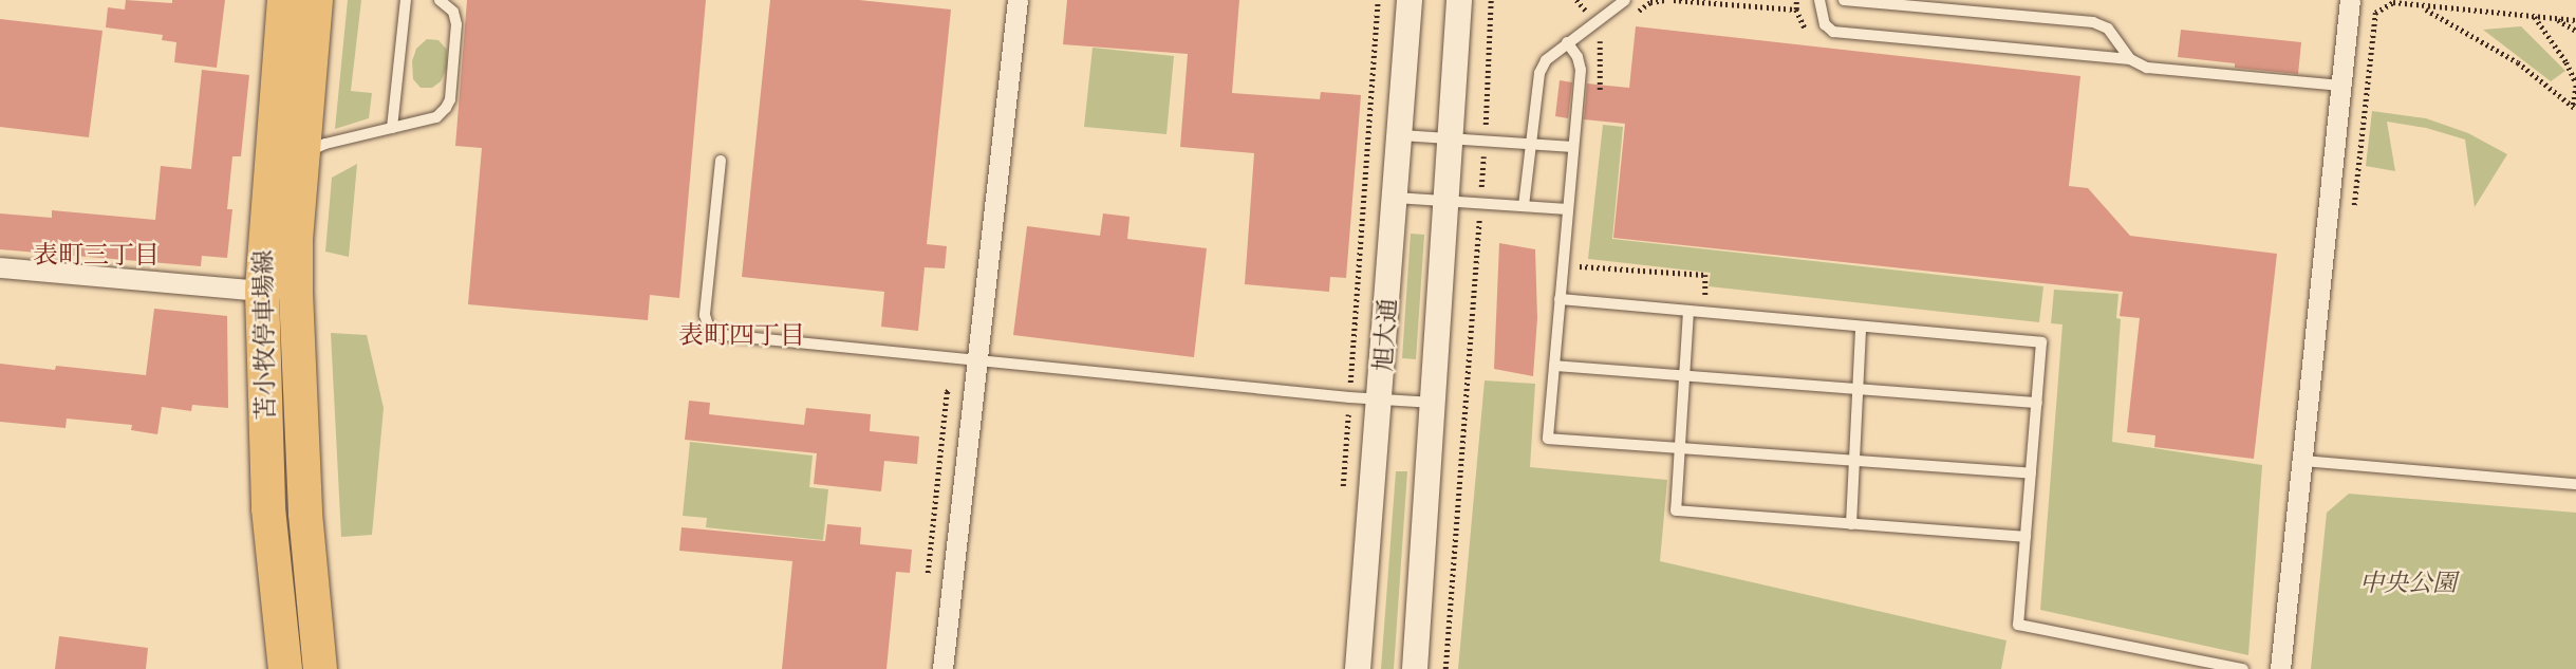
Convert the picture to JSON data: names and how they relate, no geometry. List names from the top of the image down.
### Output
{
  "streets": {
    "main road": ["苫小牧停車場線"],
    "street": ["旭大通"]
  },
  "districts": ["表町三丁目", "表町四丁目"],
  "parks": ["中央公園"]
}
